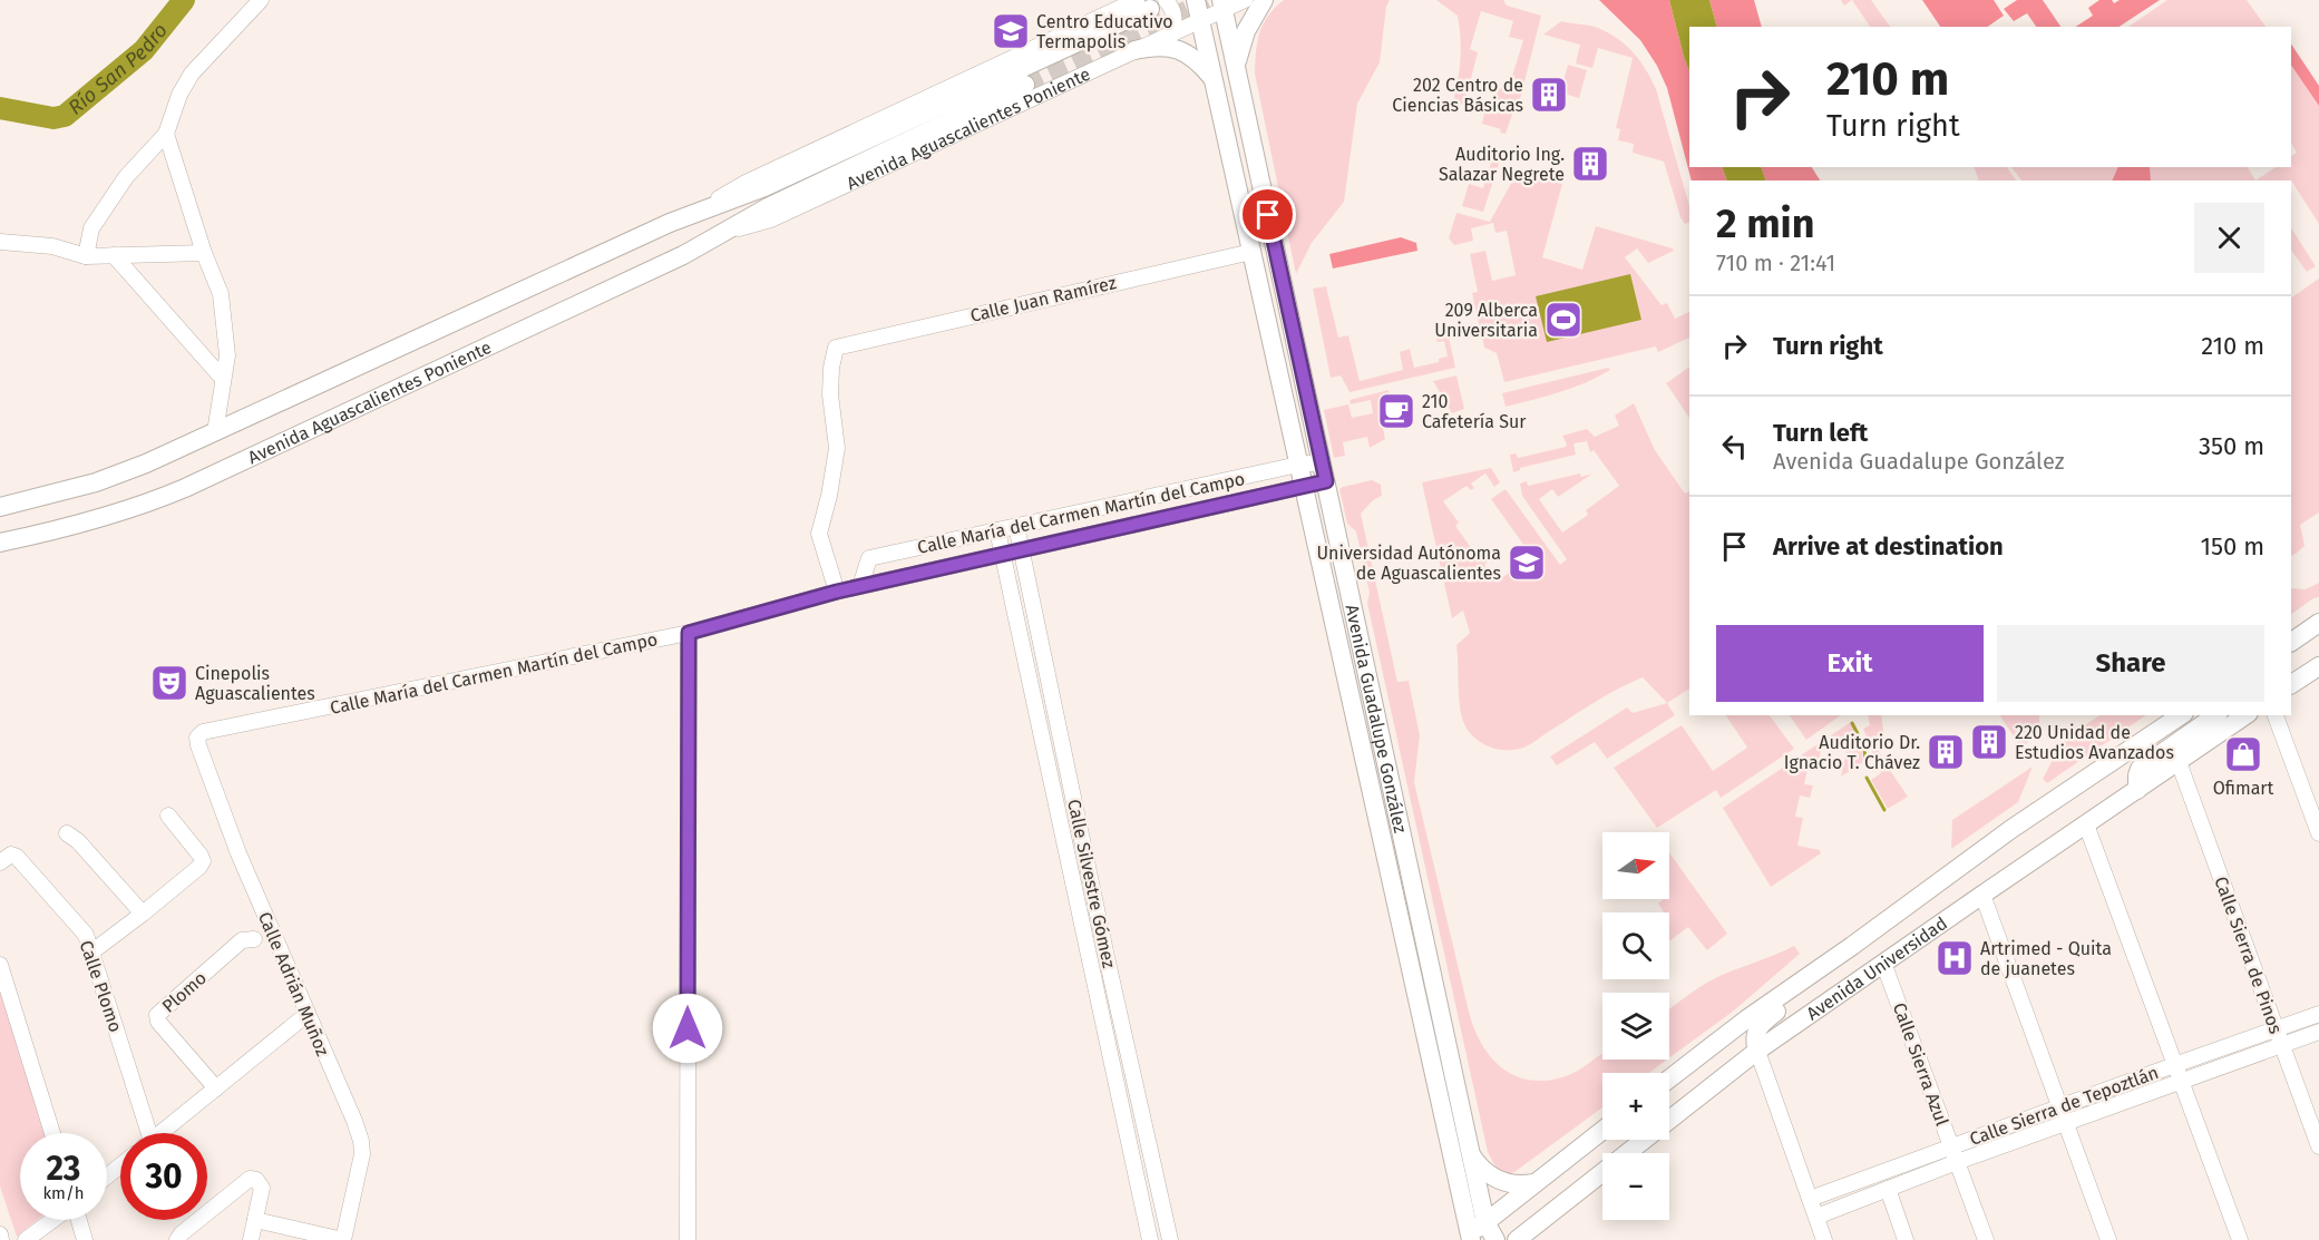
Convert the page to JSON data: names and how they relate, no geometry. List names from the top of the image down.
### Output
{
  "streets": {
    "main road": ["Avenida Aguascalientes Poniente", "Avenida Guadalupe González", "Avenida Universidad"],
    "street": [
      "Calle Juan Ramírez",
      "Calle María del Carmen Martín del Campo",
      "Calle Silvestre Gómez",
      "Calle Sierra de Pinos",
      "Calle Adrián Muñoz",
      "Calle Plomo",
      "Plomo",
      "Calle Sierra Azul",
      "Calle Sierra de Tepoztlán"
    ]
  },
  "crossings": [
    ["Avenida Aguascalientes Poniente", "Avenida Guadalupe González"],
    ["Calle Juan Ramírez", "Calle María del Carmen Martín del Campo"],
    ["Calle Juan Ramírez", "Avenida Guadalupe González"],
    ["Calle María del Carmen Martín del Campo", "Avenida Guadalupe González"],
    ["Calle María del Carmen Martín del Campo", "Calle Silvestre Gómez"],
    ["Calle María del Carmen Martín del Campo", "Calle Adrián Muñoz"],
    ["Calle Sierra de Pinos", "Avenida Universidad"],
    ["Calle Sierra de Pinos", "Calle Sierra de Tepoztlán"],
    ["Avenida Universidad", "Calle Sierra Azul"],
    ["Calle Sierra Azul", "Calle Sierra de Tepoztlán"]
  ],
  "water": ["Río San Pedro"],
  "places": {
    "school or university": ["Centro Educativo Termapolis", "Universidad Autónoma de Aguascalientes"],
    "building": [
      "202 Centro de Ciencias Básicas",
      "Auditorio Ing. Salazar Negrete",
      "220 Unidad de Estudios Avanzados",
      "Auditorio Dr. Ignacio T. Chávez"
    ],
    "sports": ["209 Alberca Universitaria"],
    "cafe": ["210 Cafetería Sur"],
    "theatre": ["Cinepolis Aguascalientes"],
    "shop": ["Ofimart"],
    "hospital": ["Artrimed - Quita de juanetes"]
  },
  "north": "right",
  "page": {
    "turn": ["210 m", "Turn right"],
    "heading": ["2 min", "710 m · 21:41"],
    "list": [
      {
        "name": "Turn right",
        "value": "210 m"
      },
      {
        "name": "Turn left",
        "note": "Avenida Guadalupe González",
        "value": "350 m"
      },
      {
        "name": "Arrive at destination",
        "value": "150 m"
      }
    ],
    "buttons": ["Exit", "Share"],
    "map_buttons": ["+", "−"],
    "speed": "23 km/h",
    "limit": "30"
  }
}
